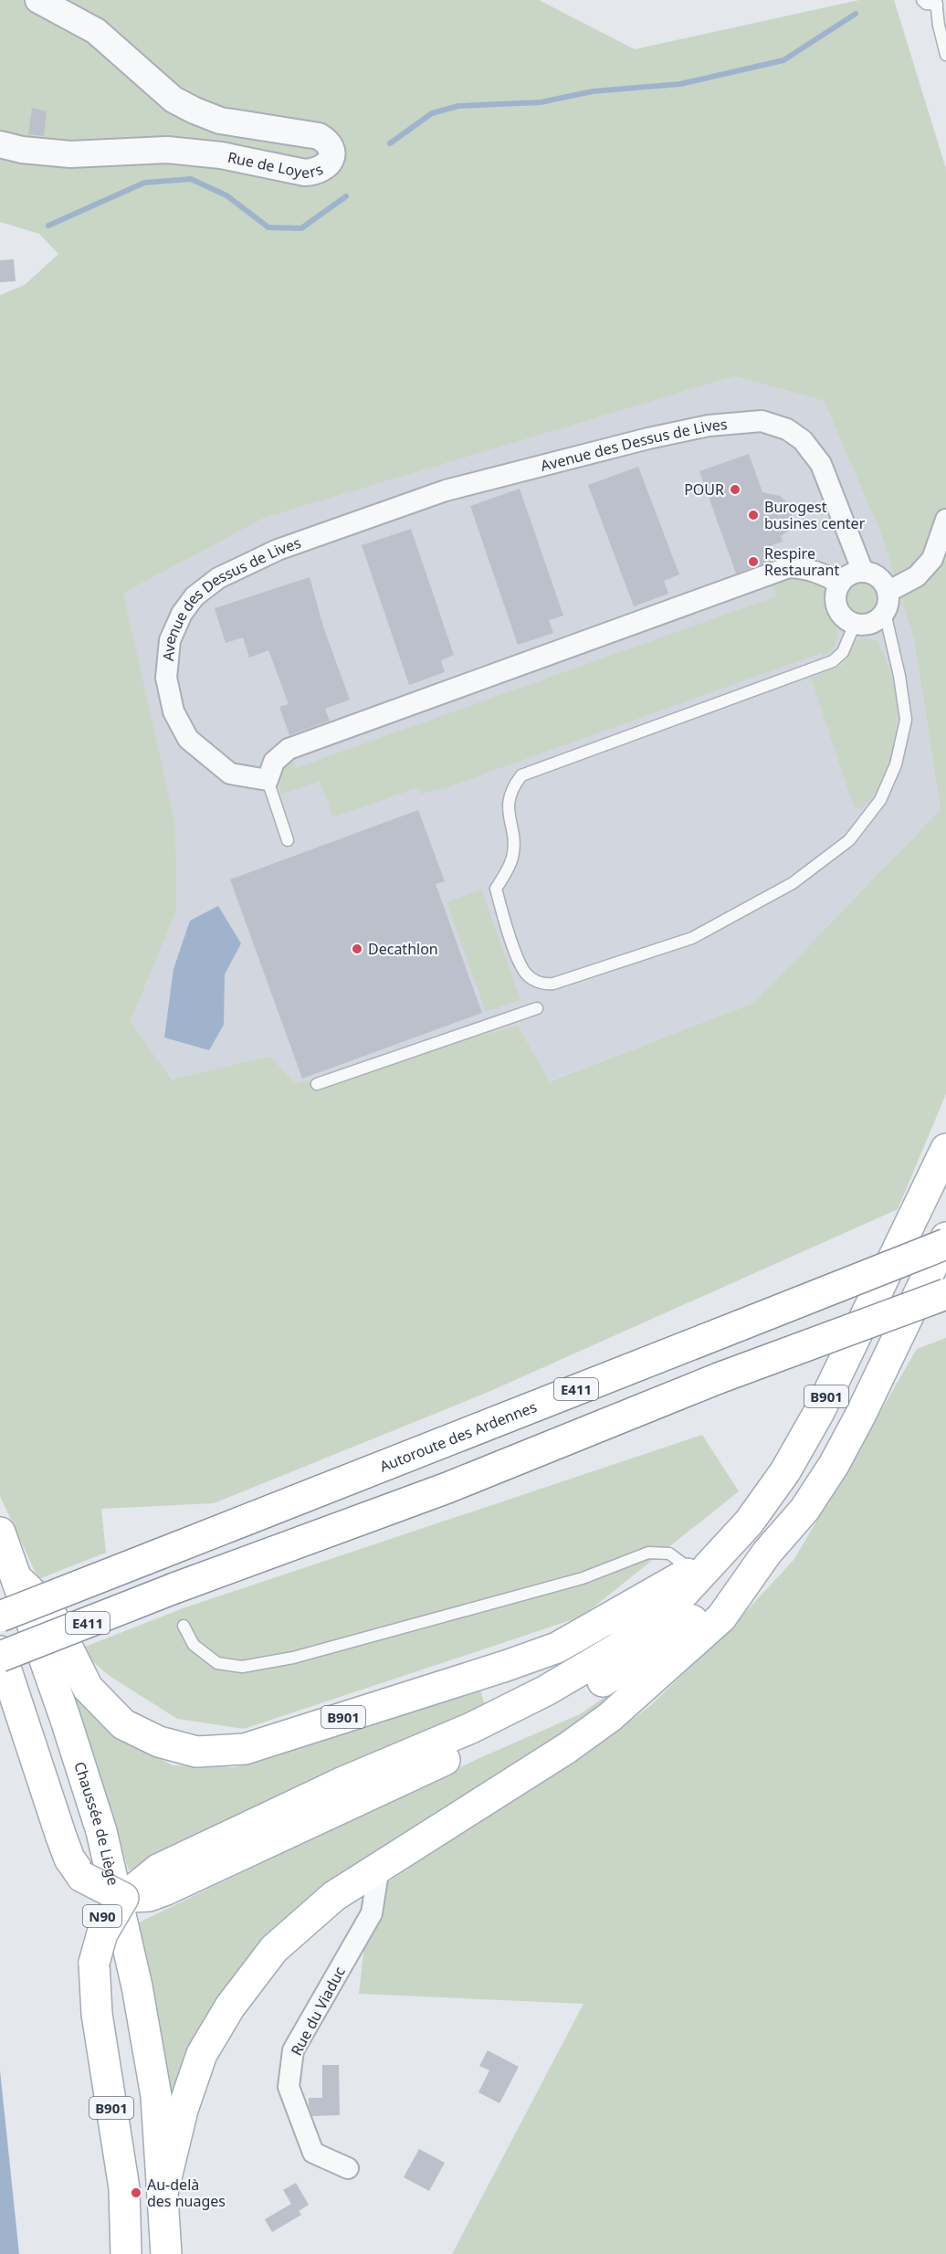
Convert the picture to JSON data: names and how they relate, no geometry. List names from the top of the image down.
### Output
{
  "streets": {
    "main road": [
      "E411",
      "B901",
      "Autoroute des Ardennes",
      "Chaussée de Liège",
      "N90"
    ],
    "street": ["Rue de Loyers", "Avenue des Dessus de Lives", "Rue du Viaduc"]
  },
  "crossings": [
    ["E411", "B901"],
    ["B901", "Chaussée de Liège"],
    ["B901", "Rue du Viaduc"]
  ],
  "places": [
    "POUR",
    "Burogest busines center",
    "Respire Restaurant",
    "Decathlon",
    "Au-delà des nuages"
  ]
}
